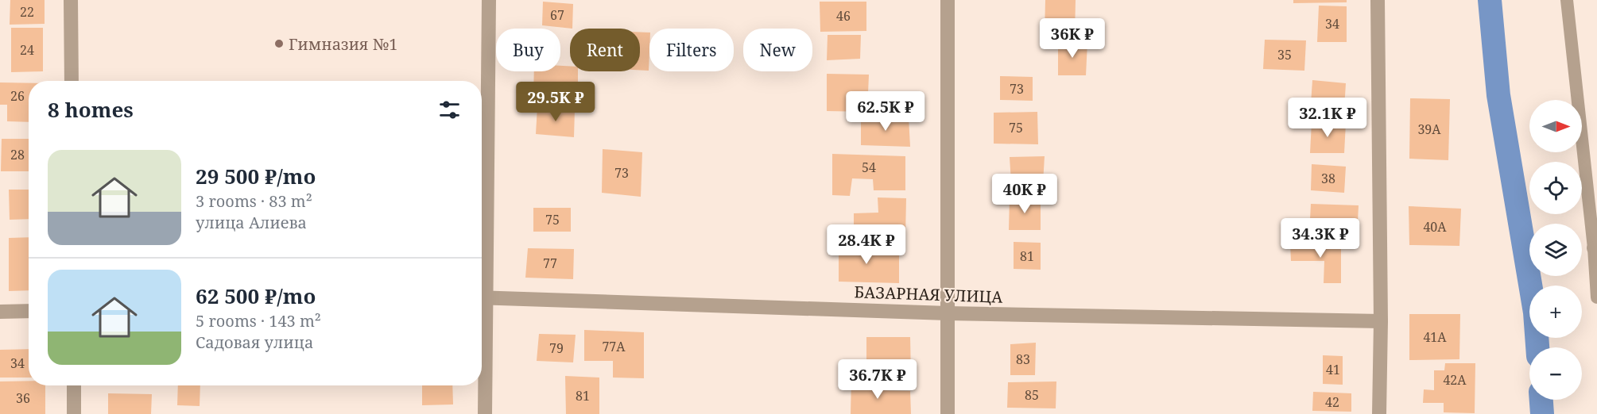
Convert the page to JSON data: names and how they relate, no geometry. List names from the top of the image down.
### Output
{
  "streets": {
    "street": ["БАЗАРНАЯ УЛИЦА"]
  },
  "places": ["Гимназия №1"],
  "house_numbers": [
    "22",
    "67",
    "46",
    "34",
    "24",
    "35",
    "73",
    "26",
    "75",
    "39А",
    "28",
    "54",
    "73",
    "38",
    "75",
    "40А",
    "81",
    "77",
    "41А",
    "77А",
    "79",
    "83",
    "34",
    "41",
    "42А",
    "85",
    "81",
    "36",
    "42"
  ],
  "north": "right",
  "page": {
    "price": [
      "36K ₽",
      "29.5K ₽",
      "62.5K ₽",
      "32.1K ₽",
      "40K ₽",
      "34.3K ₽",
      "28.4K ₽",
      "36.7K ₽"
    ],
    "chip": [
      "Buy",
      "Rent",
      "Filters",
      "New"
    ],
    "heading": "8 homes",
    "map_buttons": ["+", "−"],
    "list": [
      {
        "name": "29 500 ₽/mo",
        "note": "3 rooms · 83 m² · улица Алиева"
      },
      {
        "name": "62 500 ₽/mo",
        "note": "5 rooms · 143 m² · Садовая улица"
      }
    ]
  }
}
